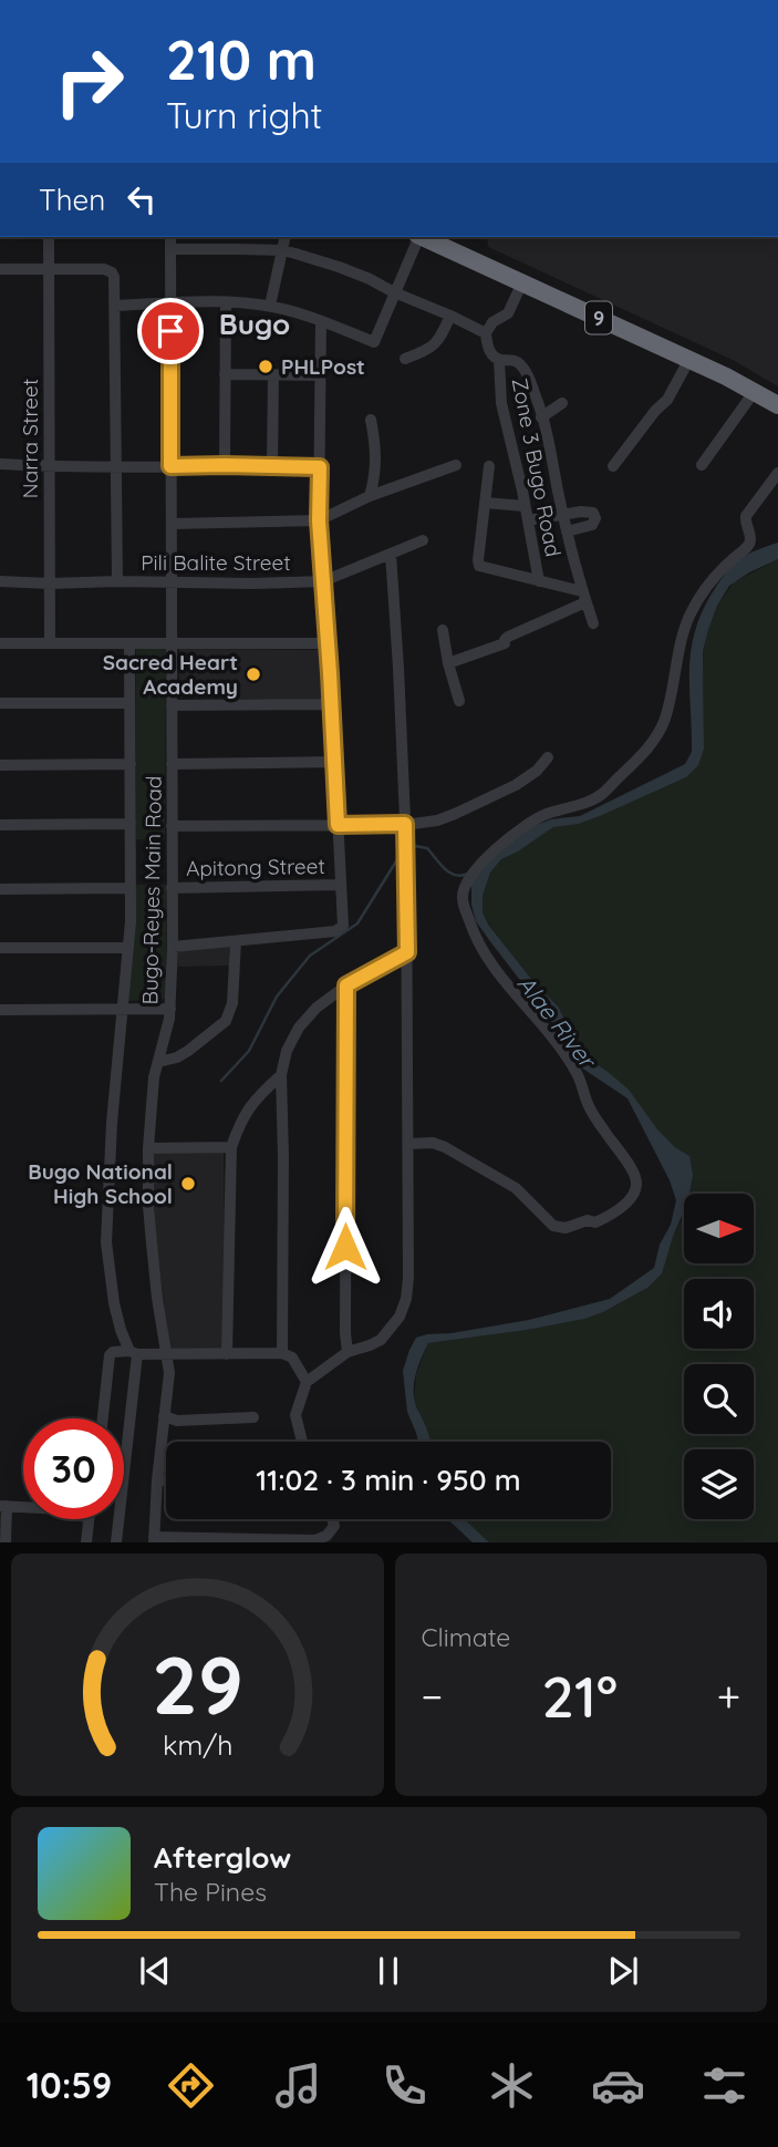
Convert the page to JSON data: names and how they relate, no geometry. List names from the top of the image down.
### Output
{
  "streets": {
    "highway": ["9"],
    "street": [
      "Narra Street",
      "Zone 3 Bugo Road",
      "Pili Balite Street",
      "Apitong Street",
      "Bugo-Reyes Main Road"
    ]
  },
  "crossings": [
    ["Narra Street", "Pili Balite Street"],
    ["Pili Balite Street", "Bugo-Reyes Main Road"],
    ["Apitong Street", "Bugo-Reyes Main Road"]
  ],
  "districts": ["Bugo"],
  "water": ["Alae River"],
  "places": ["PHLPost", "Sacred Heart Academy", "Bugo National High School"],
  "north": "right",
  "page": {
    "turn": ["210 m", "Turn right"],
    "then": "Then",
    "limit": "30",
    "trip": "11:02 · 3 min · 950 m",
    "tile": "Climate",
    "heat": ["−", "21°", "+"],
    "song": ["Afterglow", "The Pines"],
    "tabs": "10:59",
    "gauge": ["29", "km/h"]
  }
}
